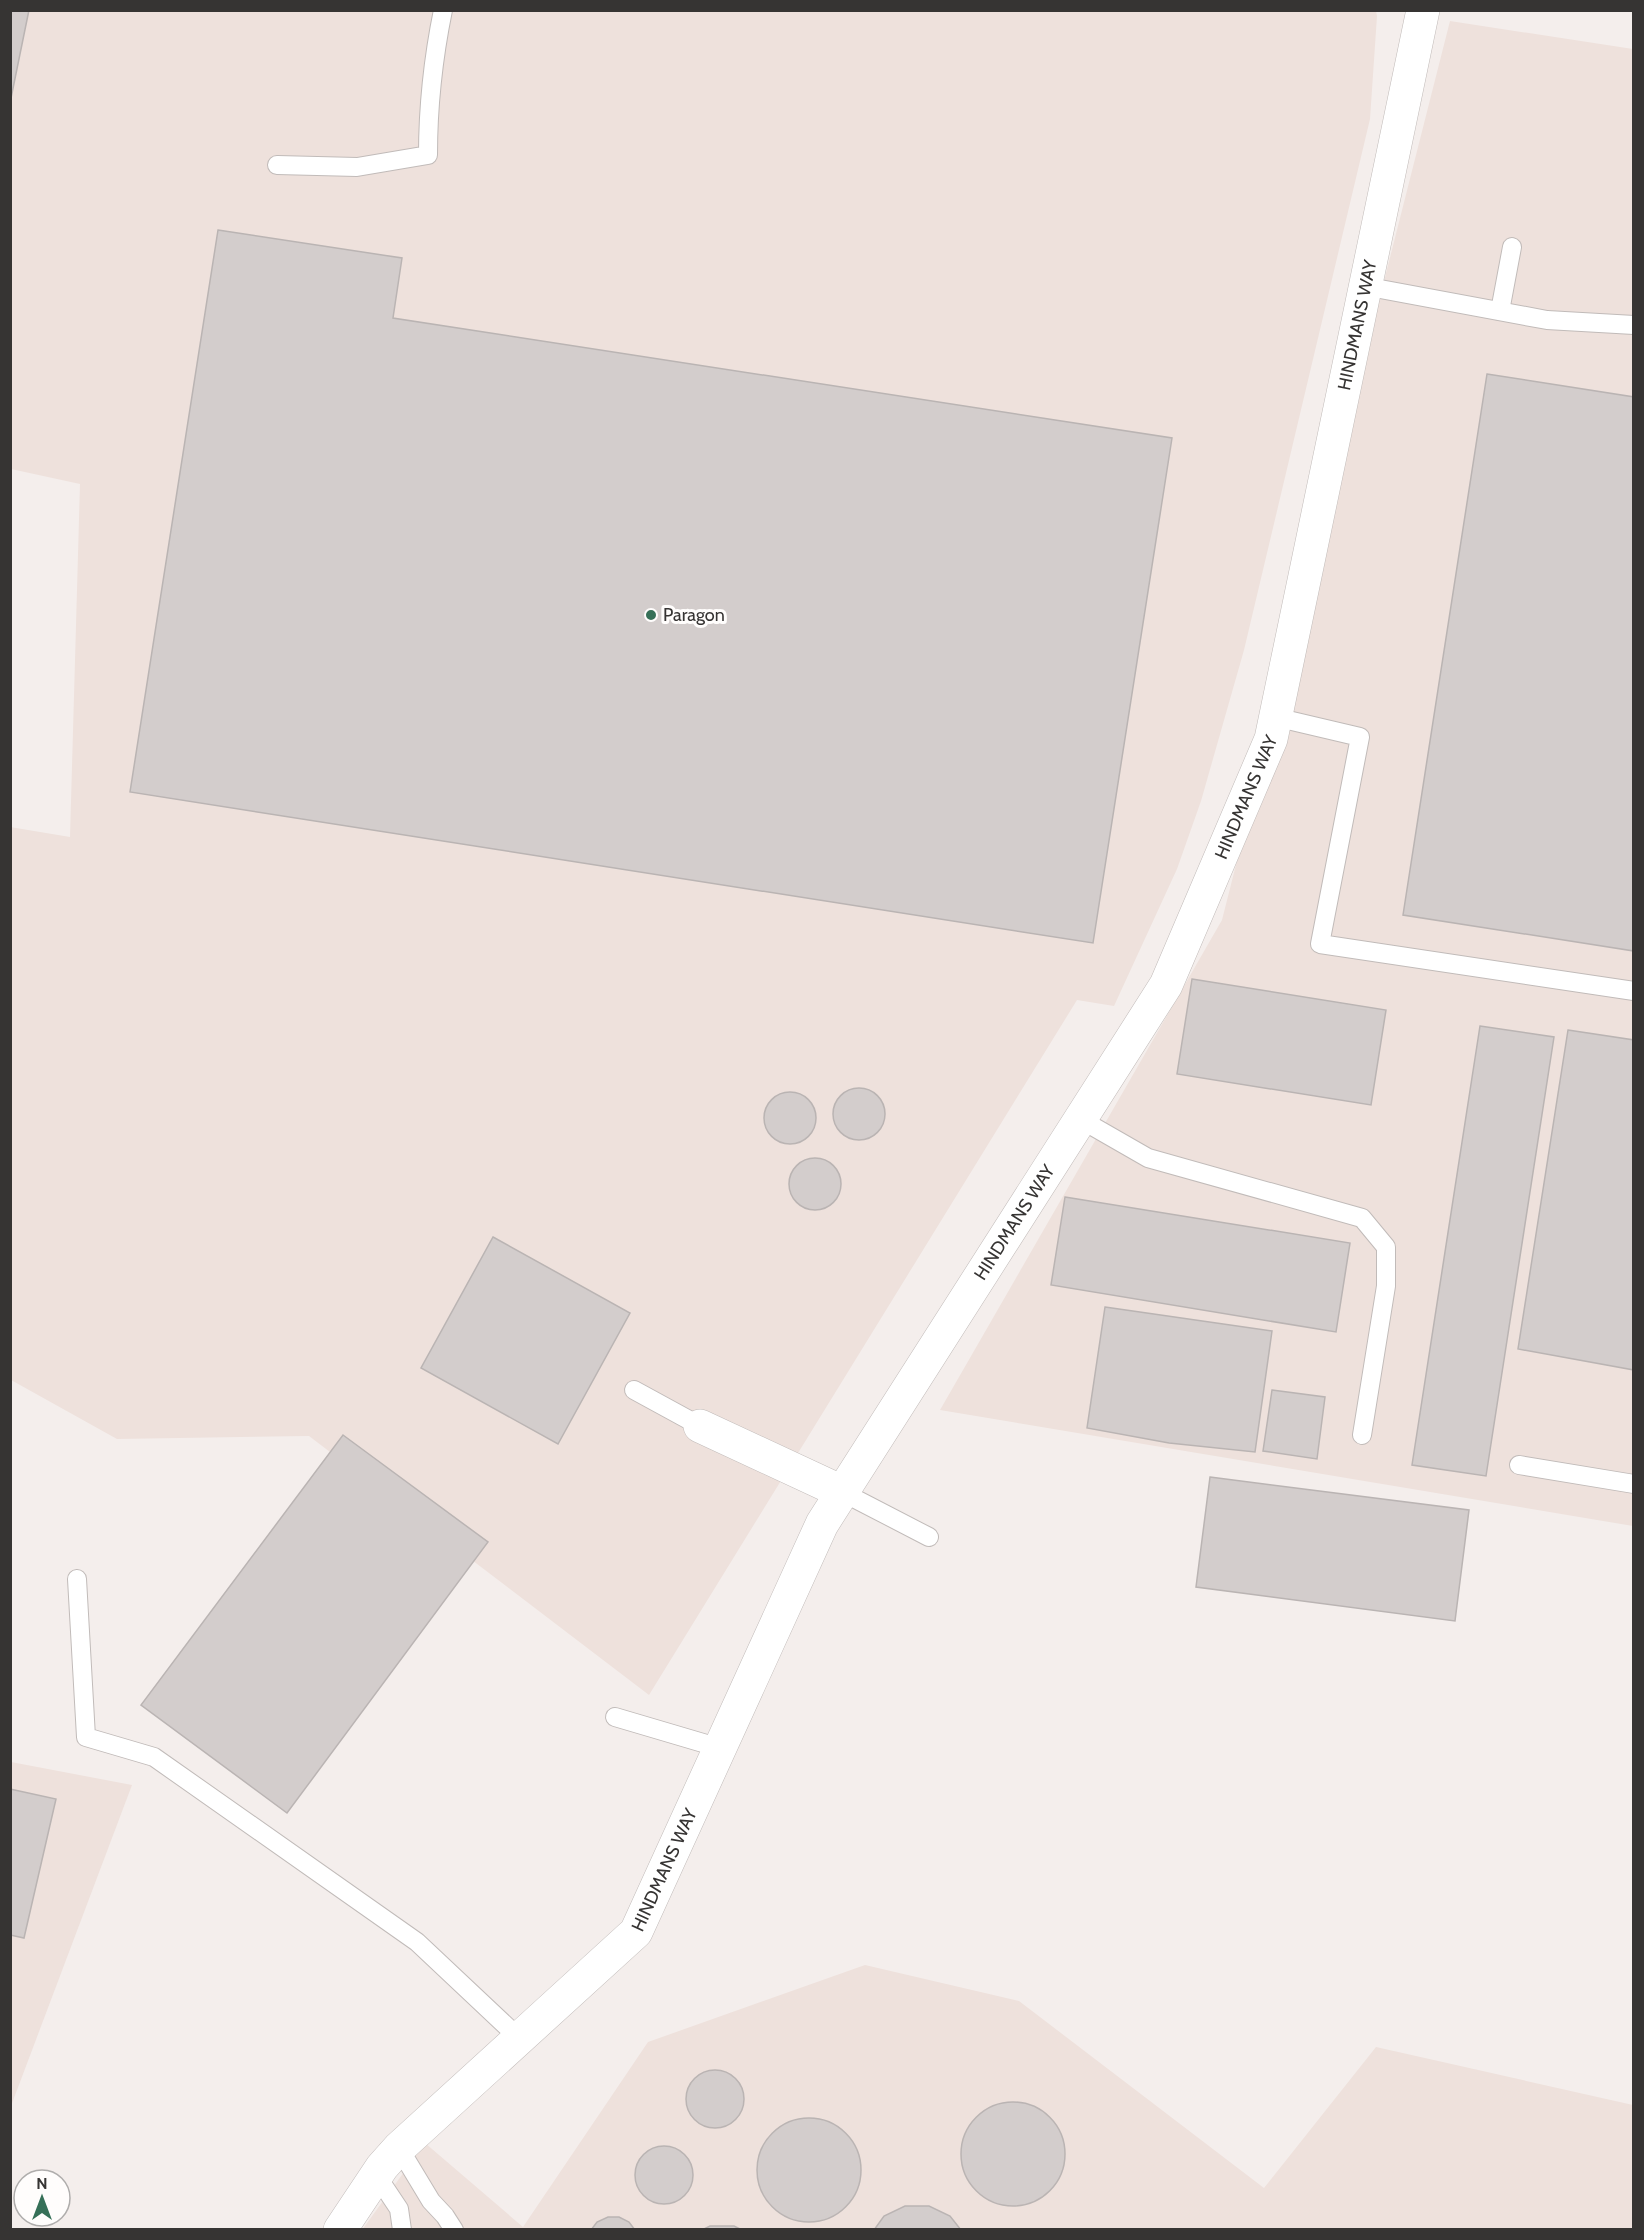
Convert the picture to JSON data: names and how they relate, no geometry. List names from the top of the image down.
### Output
{
  "streets": {
    "street": ["HINDMANS WAY"]
  },
  "places": ["Paragon"],
  "north": "top"
}
